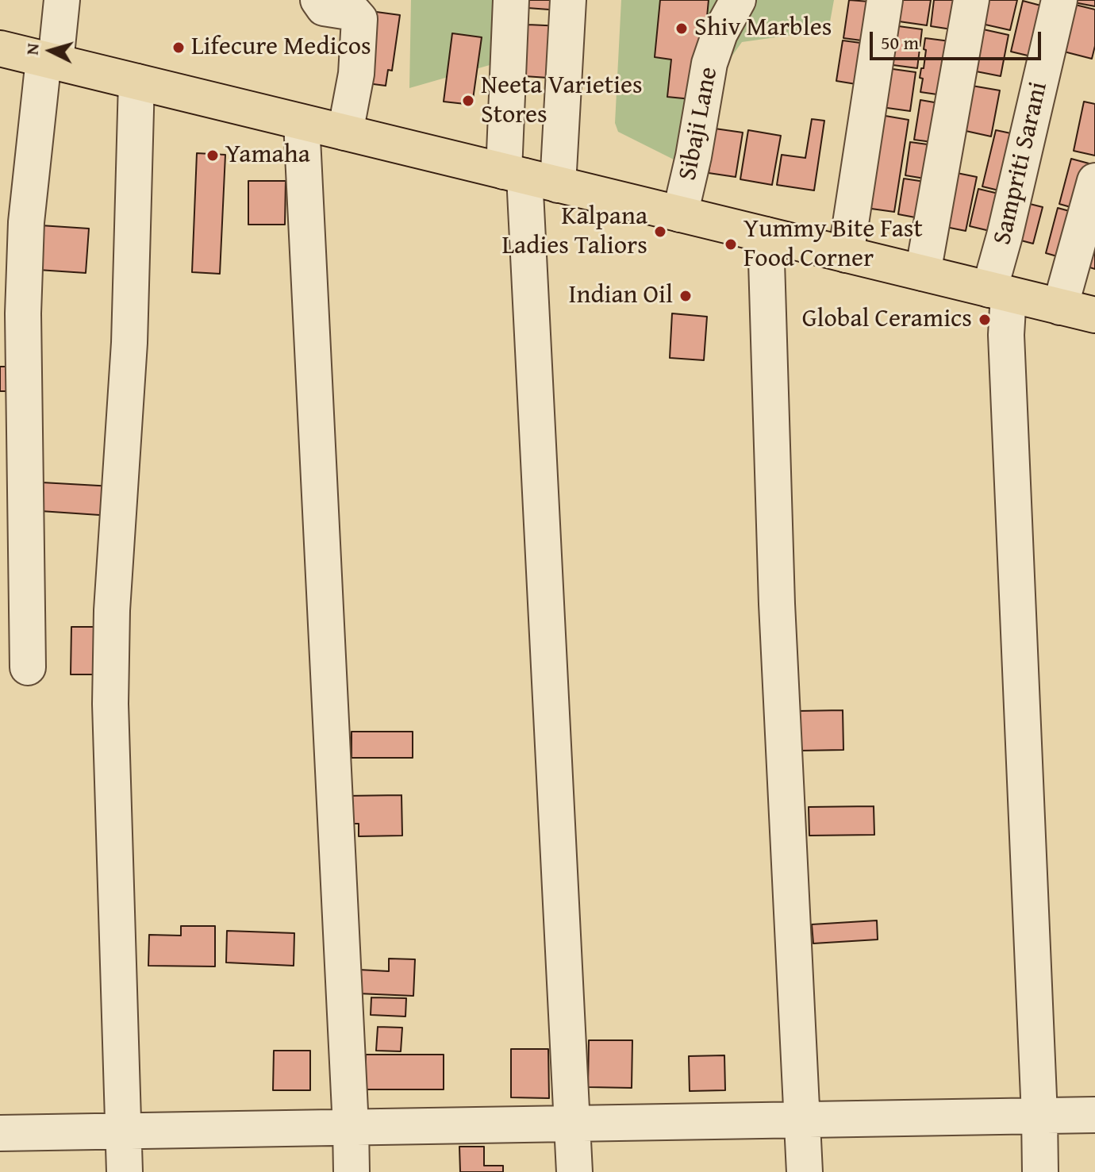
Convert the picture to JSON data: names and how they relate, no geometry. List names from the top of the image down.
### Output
{
  "streets": {
    "street": ["Sibaji Lane", "Sampriti Sarani"]
  },
  "places": [
    "Shiv Marbles",
    "Lifecure Medicos",
    "Neeta Varieties Stores",
    "Yamaha",
    "Kalpana Ladies Taliors",
    "Yummy Bite Fast Food Corner",
    "Indian Oil",
    "Global Ceramics"
  ],
  "scale_bar": "50 m",
  "north": "left"
}
